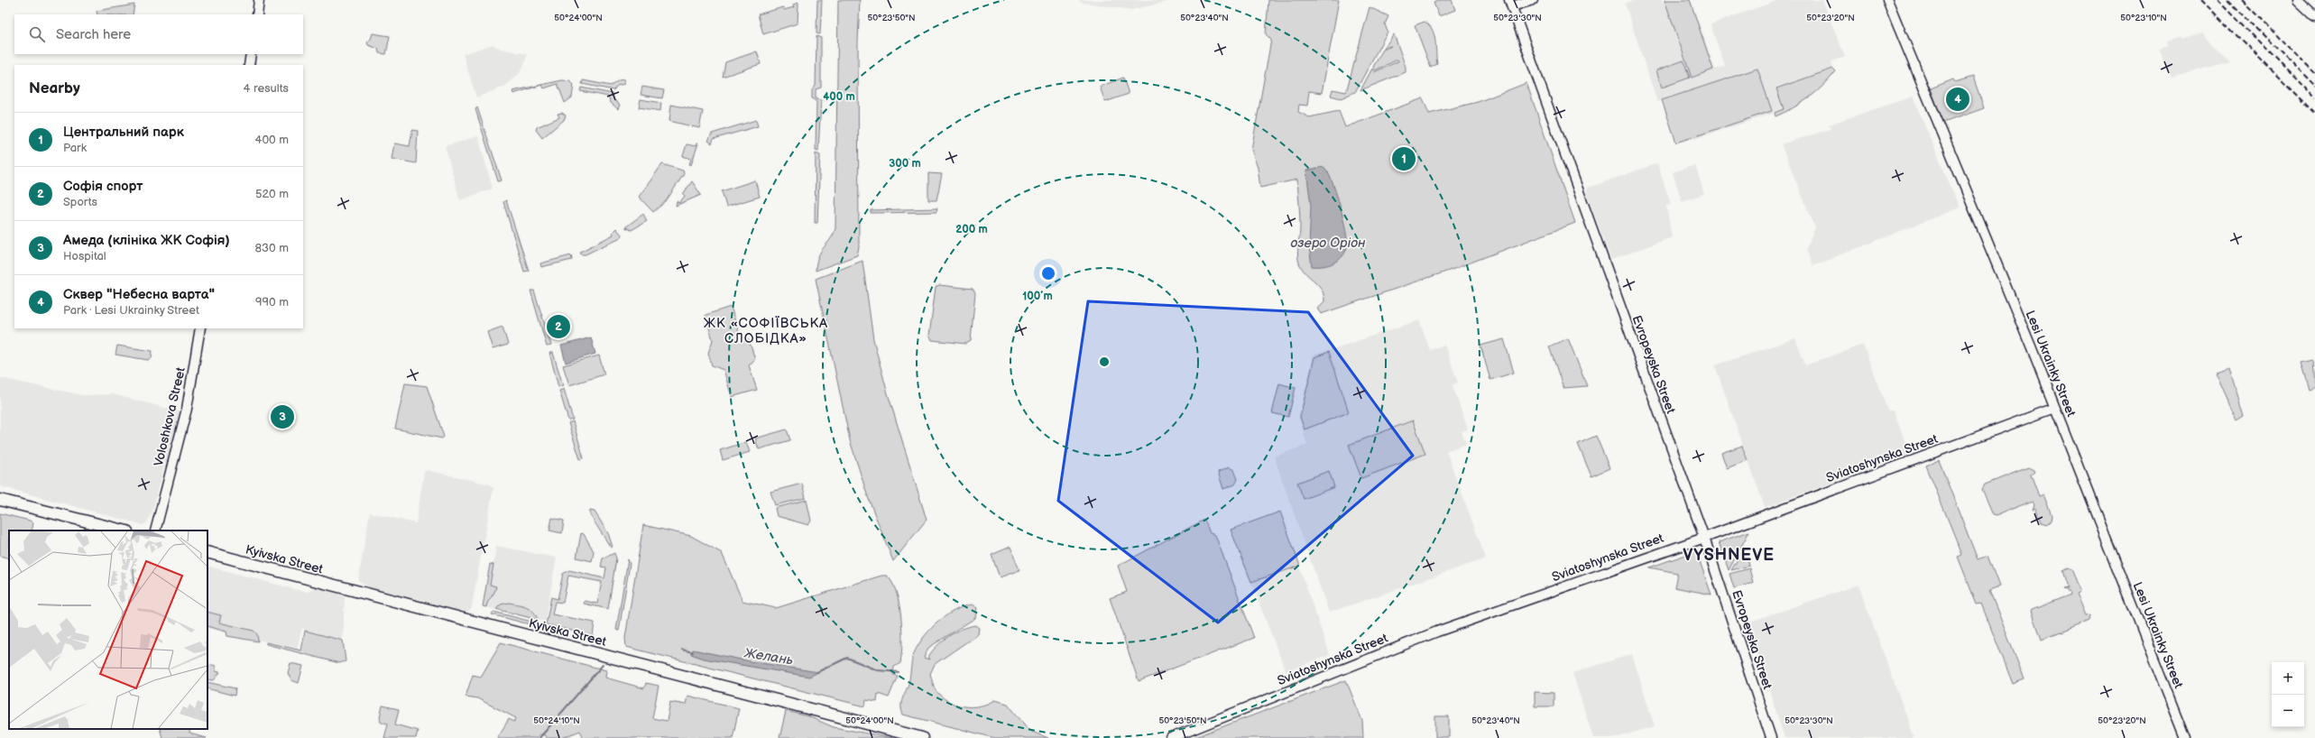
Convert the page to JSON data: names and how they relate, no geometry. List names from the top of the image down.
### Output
{
  "streets": {
    "main road": ["Kyivska Street"],
    "street": [
      "Lesi Ukrainky Street",
      "Evropeyska Street",
      "Voloshkova Street",
      "Sviatoshynska Street"
    ]
  },
  "crossings": [
    ["Lesi Ukrainky Street", "Sviatoshynska Street"],
    ["Evropeyska Street", "Sviatoshynska Street"]
  ],
  "districts": ["ЖК «СОФІЇВСЬКА СЛОБІДКА»", "VYSHNEVE"],
  "water": ["озеро Оріон", "Желань"],
  "page": {
    "search": "Search here",
    "heading": ["Nearby", "4 results"],
    "pins": [
      "4",
      "1",
      "2",
      "3"
    ],
    "list": [
      {
        "mark": "1",
        "name": "Центральний парк",
        "note": "Park",
        "value": "400 m"
      },
      {
        "mark": "2",
        "name": "Софія спорт",
        "note": "Sports",
        "value": "520 m"
      },
      {
        "mark": "3",
        "name": "Амеда (клініка ЖК Софія)",
        "note": "Hospital",
        "value": "830 m"
      },
      {
        "mark": "4",
        "name": "Сквер \"Небесна варта\"",
        "note": "Park · Lesi Ukrainky Street",
        "value": "990 m"
      }
    ],
    "map_buttons": ["+", "−"]
  },
  "coordinates": [
    "50°24'00\"N",
    "50°23'50\"N",
    "50°23'40\"N",
    "50°23'30\"N",
    "50°23'20\"N",
    "50°23'10\"N",
    "50°24'10\"N"
  ],
  "rings": [
    "400 m",
    "300 m",
    "200 m",
    "100 m"
  ]
}
